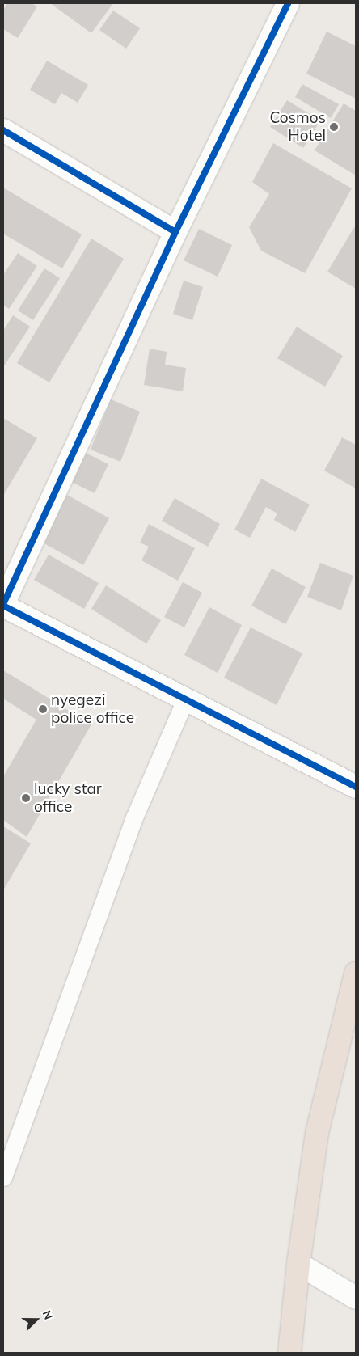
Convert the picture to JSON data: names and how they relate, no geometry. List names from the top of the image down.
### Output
{
  "places": ["Cosmos Hotel", "nyegezi police office", "lucky star office"],
  "north": "right"
}
